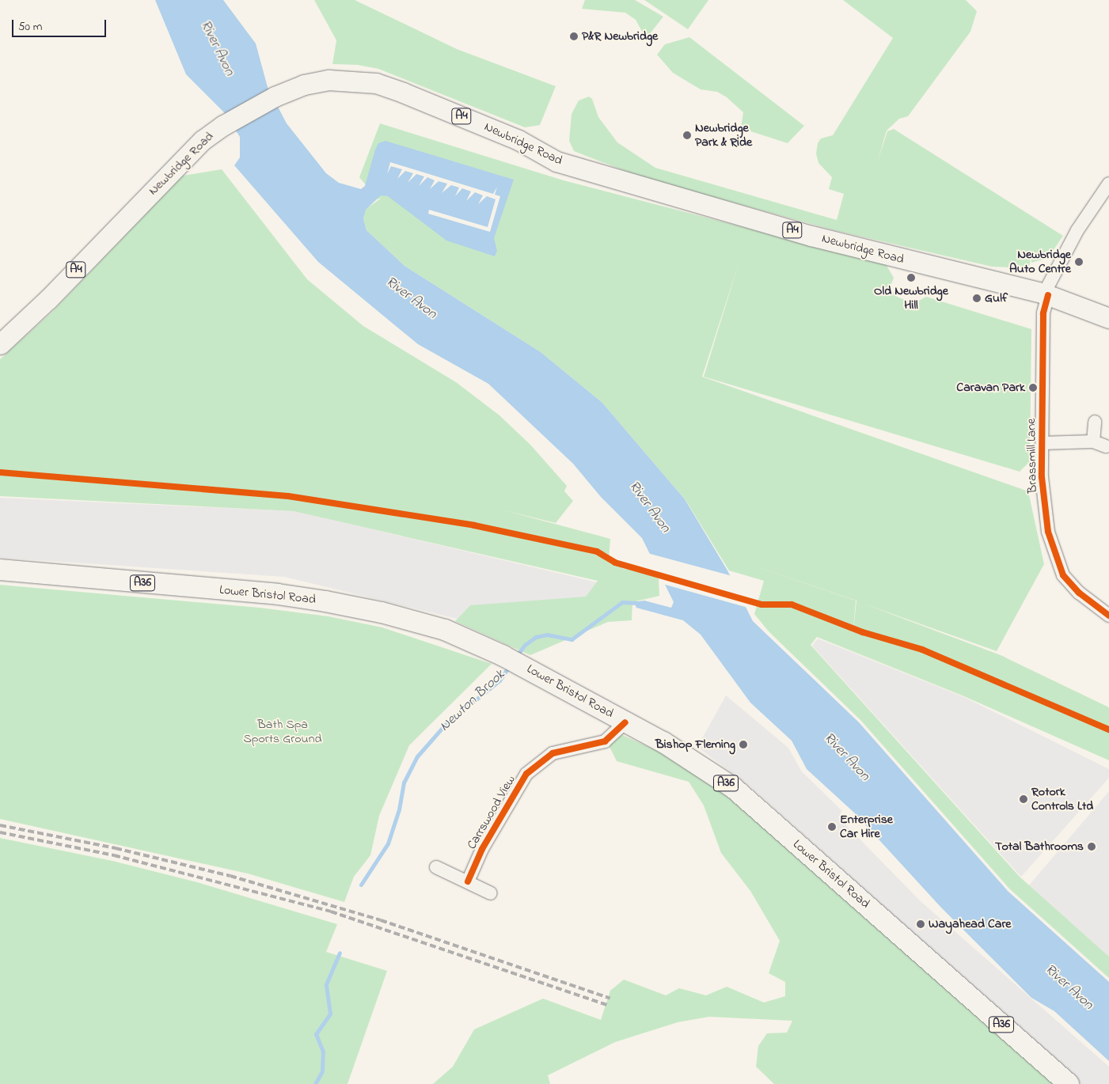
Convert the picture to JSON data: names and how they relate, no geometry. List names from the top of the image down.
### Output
{
  "streets": {
    "highway": ["A36", "Lower Bristol Road"],
    "main road": ["A4", "Newbridge Road"],
    "street": ["Brassmill Lane", "Carrswood View"]
  },
  "crossings": [
    ["Newbridge Road", "Brassmill Lane"],
    ["Lower Bristol Road", "Carrswood View"]
  ],
  "water": ["River Avon", "Newton Brook"],
  "parks": ["Bath Spa Sports Ground"],
  "places": [
    "P&R Newbridge",
    "Newbridge Park & Ride",
    "Newbridge Auto Centre",
    "Old Newbridge Hill",
    "Gulf",
    "Caravan Park",
    "Bishop Fleming",
    "Rotork Controls Ltd",
    "Enterprise Car Hire",
    "Total Bathrooms",
    "Wayahead Care"
  ],
  "scale_bar": "50 m"
}
